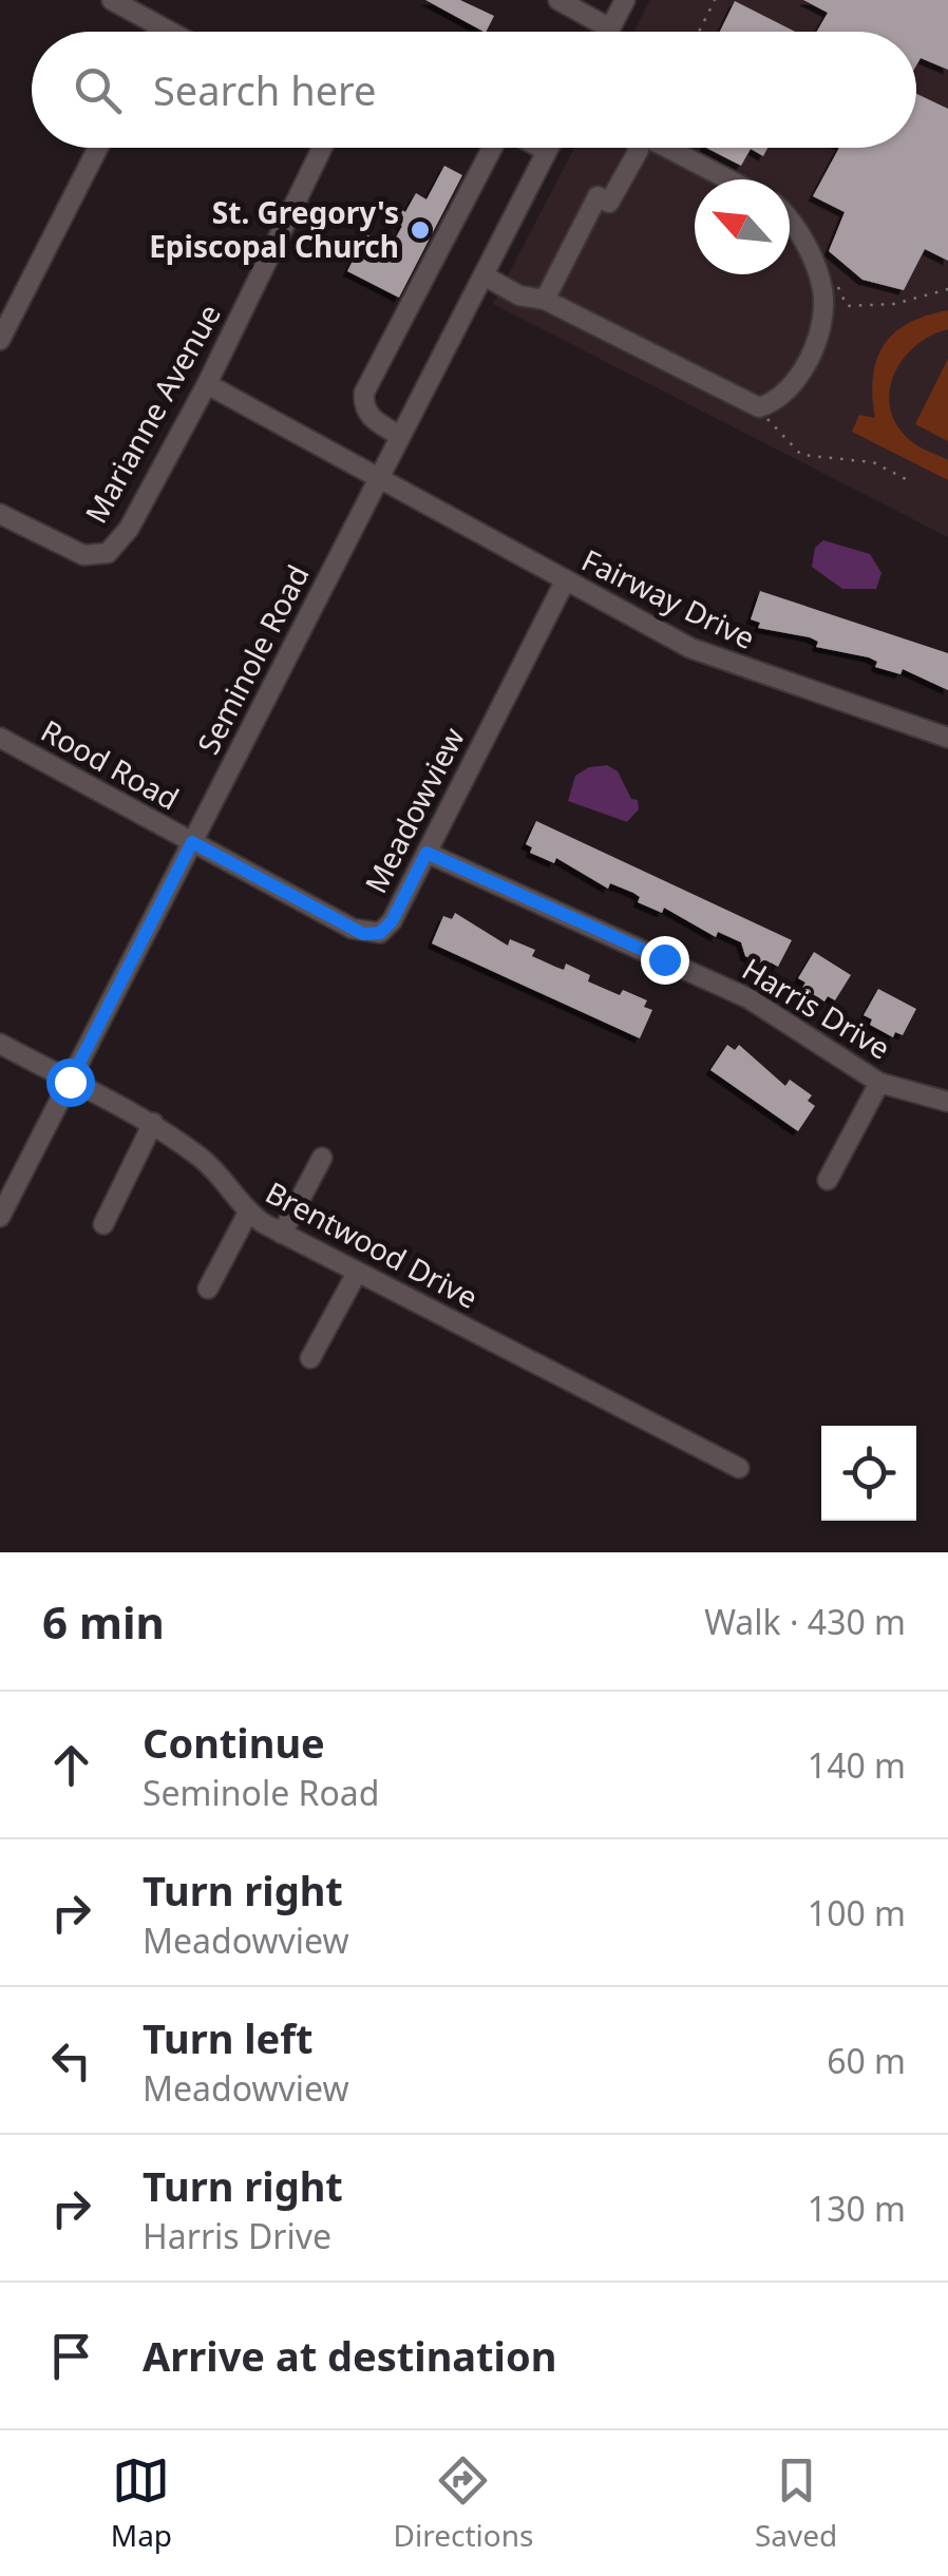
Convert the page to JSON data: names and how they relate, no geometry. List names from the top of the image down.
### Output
{
  "streets": {
    "street": [
      "Marianne Avenue",
      "Fairway Drive",
      "Seminole Road",
      "Rood Road",
      "Meadowview",
      "Harris Drive",
      "Brentwood Drive"
    ]
  },
  "crossings": [
    ["Marianne Avenue", "Fairway Drive"],
    ["Fairway Drive", "Seminole Road"],
    ["Fairway Drive", "Meadowview"],
    ["Seminole Road", "Rood Road"],
    ["Seminole Road", "Meadowview"],
    ["Seminole Road", "Brentwood Drive"],
    ["Rood Road", "Meadowview"],
    ["Meadowview", "Harris Drive"]
  ],
  "places": ["St. Gregory's Episcopal Church"],
  "north": "top left",
  "page": {
    "search": "Search here",
    "heading": ["6 min", "Walk · 430 m"],
    "list": [
      ["Continue", "Seminole Road", "140 m"],
      ["Turn right", "Meadowview", "100 m"],
      ["Turn left", "Meadowview", "60 m"],
      ["Turn right", "Harris Drive", "130 m"],
      "Arrive at destination"
    ],
    "nav": ["Map", "Directions", "Saved"]
  }
}
